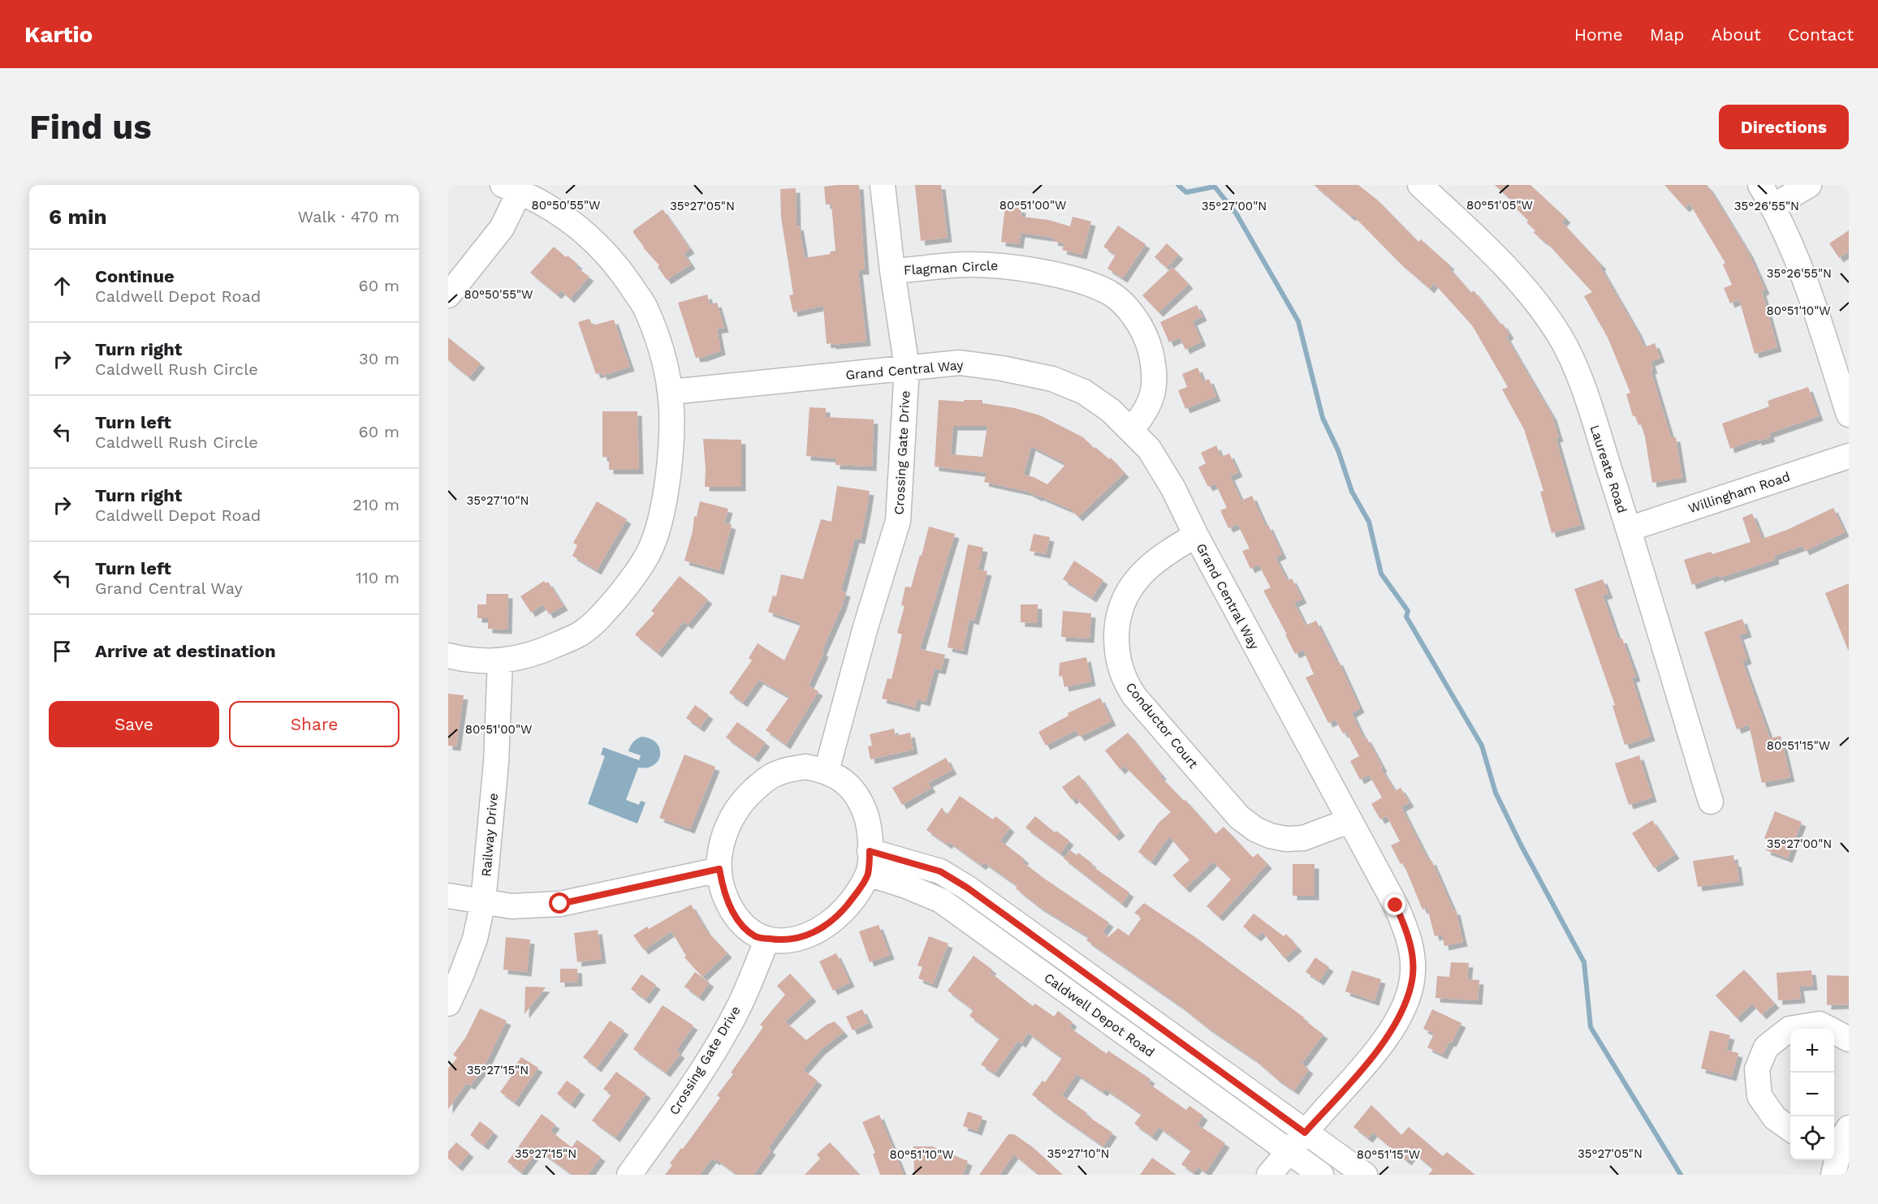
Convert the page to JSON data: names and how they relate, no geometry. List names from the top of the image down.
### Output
{
  "streets": {
    "street": [
      "Flagman Circle",
      "Grand Central Way",
      "Crossing Gate Drive",
      "Laureate Road",
      "Willingham Road",
      "Conductor Court",
      "Railway Drive",
      "Caldwell Depot Road"
    ]
  },
  "crossings": [
    ["Flagman Circle", "Grand Central Way"],
    ["Flagman Circle", "Crossing Gate Drive"],
    ["Grand Central Way", "Crossing Gate Drive"],
    ["Grand Central Way", "Conductor Court"],
    ["Grand Central Way", "Caldwell Depot Road"],
    ["Crossing Gate Drive", "Caldwell Depot Road"],
    ["Laureate Road", "Willingham Road"]
  ],
  "page": {
    "header": "Kartio",
    "nav": [
      "Home",
      "Map",
      "About",
      "Contact"
    ],
    "buttons": [
      "Directions",
      ["Save", "Share"]
    ],
    "title": "Find us",
    "heading": ["6 min", "Walk · 470 m"],
    "list": [
      ["Continue", "Caldwell Depot Road", "60 m"],
      ["Turn right", "Caldwell Rush Circle", "30 m"],
      ["Turn left", "Caldwell Rush Circle", "60 m"],
      ["Turn right", "Caldwell Depot Road", "210 m"],
      ["Turn left", "Grand Central Way", "110 m"],
      "Arrive at destination"
    ],
    "map_buttons": ["+", "−"]
  },
  "coordinates": [
    "80°50'55\"W",
    "80°51'00\"W",
    "80°51'05\"W",
    "35°27'05\"N",
    "35°27'00\"N",
    "35°26'55\"N",
    "80°51'10\"W",
    "35°27'10\"N",
    "80°51'15\"W",
    "35°27'15\"N"
  ]
}
